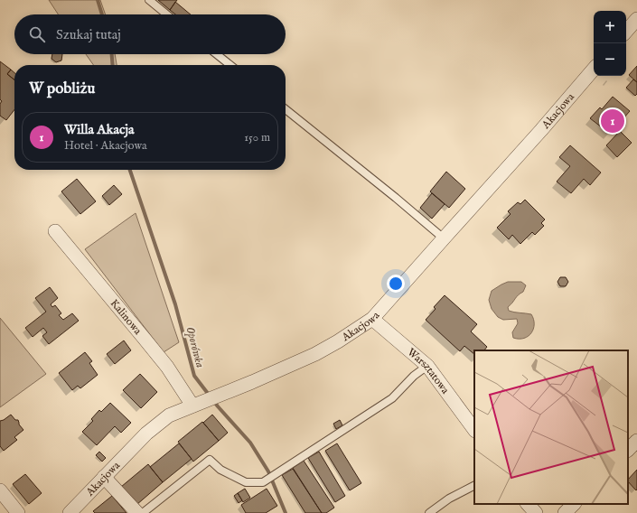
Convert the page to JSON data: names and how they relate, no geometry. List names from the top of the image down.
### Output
{
  "streets": {
    "street": ["Akacjowa", "Kalinowa", "Warsztatowa"]
  },
  "crossings": [
    ["Akacjowa", "Kalinowa"],
    ["Akacjowa", "Warsztatowa"]
  ],
  "water": ["Oporówka"],
  "page": {
    "map_buttons": ["+", "−"],
    "search": "Szukaj tutaj",
    "heading": "W pobliżu",
    "pins": "1",
    "list": [
      {
        "mark": "1",
        "name": "Willa Akacja",
        "note": "Hotel · Akacjowa",
        "value": "150 m"
      }
    ]
  }
}
